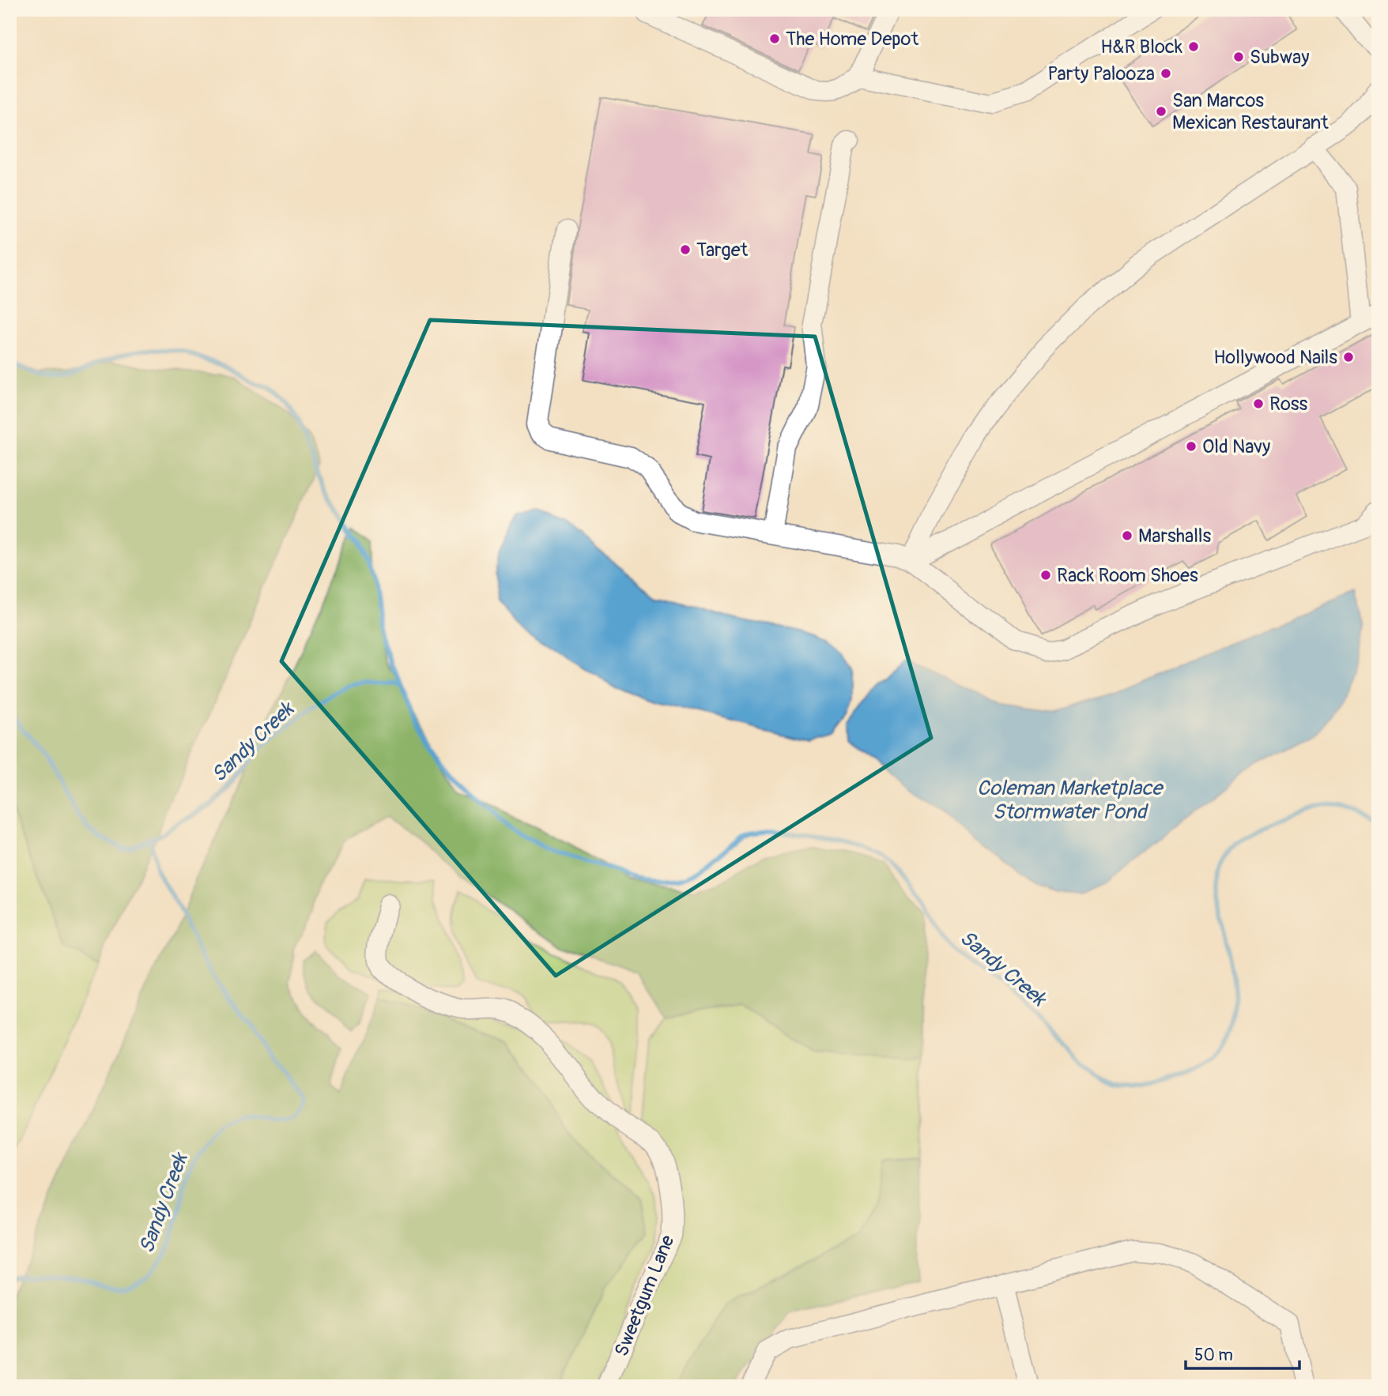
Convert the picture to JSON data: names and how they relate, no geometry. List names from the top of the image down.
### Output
{
  "streets": {
    "street": ["Sweetgum Lane"]
  },
  "water": ["Sandy Creek", "Coleman Marketplace Stormwater Pond"],
  "places": [
    "The Home Depot",
    "H&R Block",
    "Subway",
    "Party Palooza",
    "San Marcos Mexican Restaurant",
    "Target",
    "Hollywood Nails",
    "Ross",
    "Old Navy",
    "Marshalls",
    "Rack Room Shoes"
  ],
  "scale_bar": "50 m"
}
